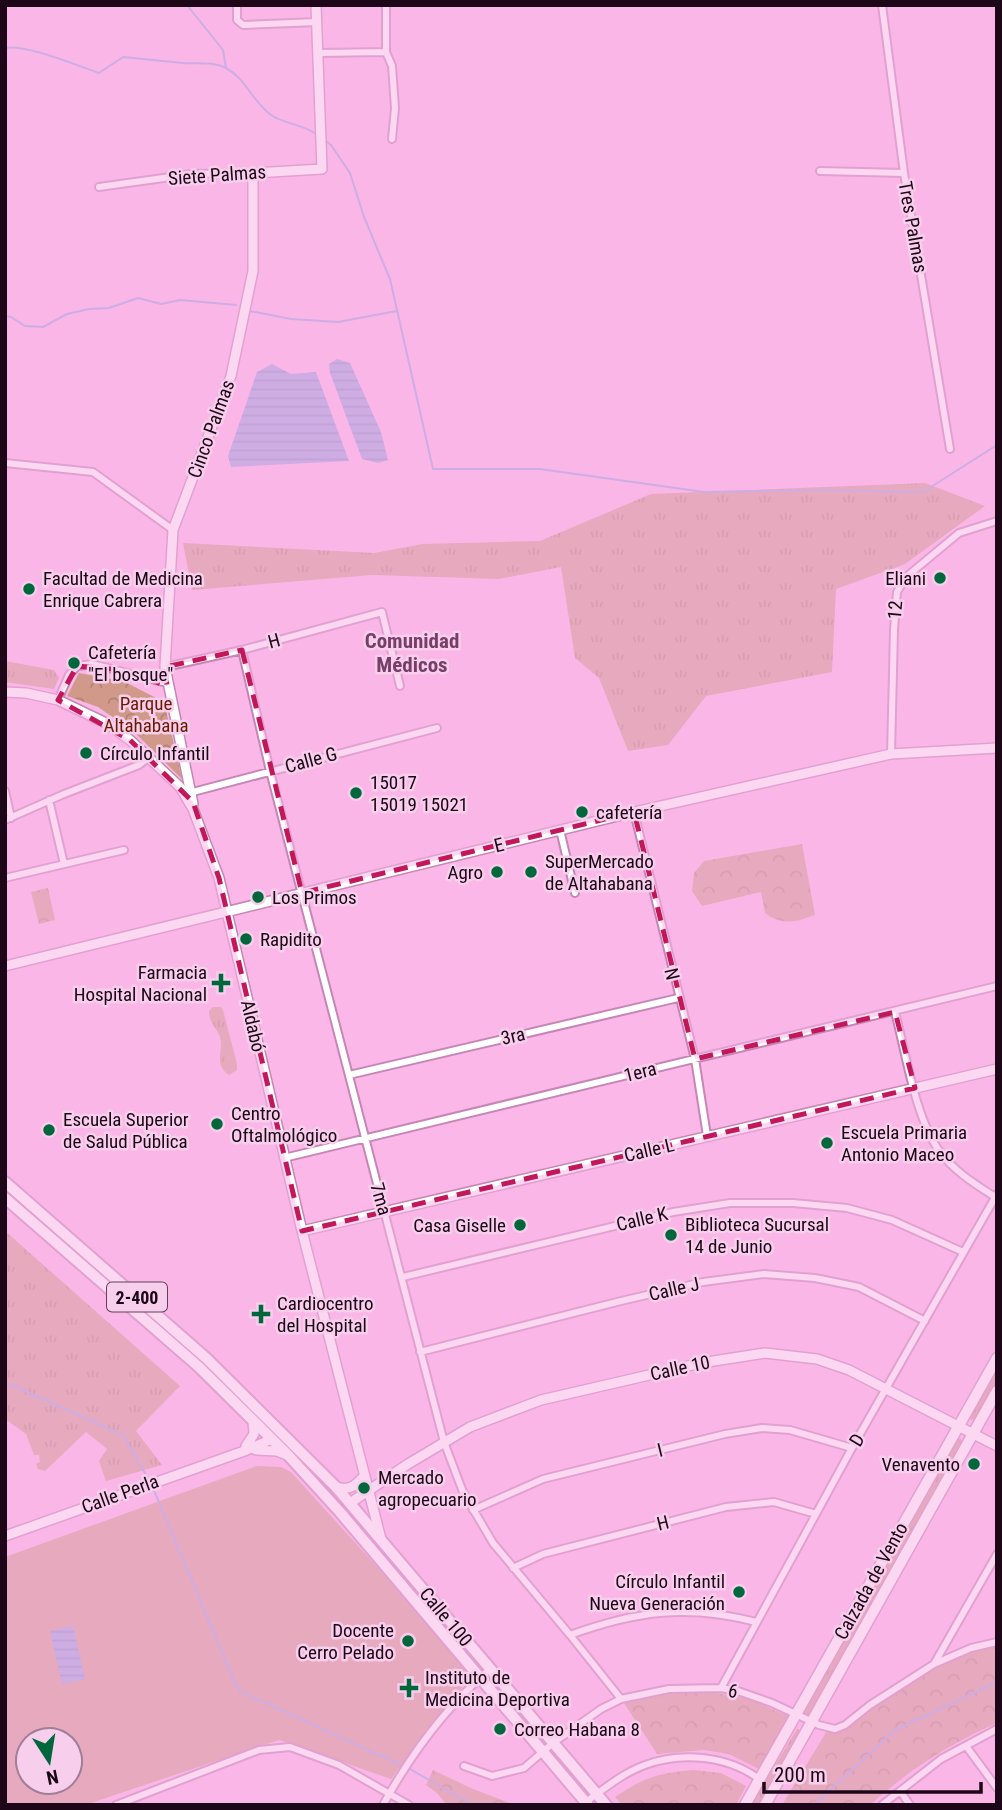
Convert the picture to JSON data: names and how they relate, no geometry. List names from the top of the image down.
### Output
{
  "streets": {
    "highway": ["2-400", "Calle 100"],
    "main road": ["Calzada de Vento"],
    "street": [
      "Siete Palmas",
      "Tres Palmas",
      "Cinco Palmas",
      "12",
      "H",
      "Calle G",
      "E",
      "N",
      "Aldabó",
      "3ra",
      "1era",
      "Calle L",
      "7ma",
      "Calle K",
      "Calle J",
      "Calle 10",
      "D",
      "I",
      "Calle Perla",
      "6"
    ]
  },
  "crossings": [
    ["Siete Palmas", "Cinco Palmas"],
    ["Cinco Palmas", "H"],
    ["Cinco Palmas", "Calle G"],
    ["Cinco Palmas", "Aldabó"],
    ["12", "E"],
    ["H", "7ma"],
    ["H", "D"],
    ["Calle G", "7ma"],
    ["E", "N"],
    ["E", "Aldabó"],
    ["E", "7ma"],
    ["N", "3ra"],
    ["N", "1era"],
    ["N", "Calle L"],
    ["Aldabó", "1era"],
    ["Aldabó", "Calle L"],
    ["Aldabó", "Calle 10"],
    ["Aldabó", "Calle 100"],
    ["3ra", "7ma"],
    ["1era", "7ma"],
    ["Calle L", "7ma"],
    ["7ma", "Calle K"],
    ["7ma", "Calle J"],
    ["7ma", "Calle 10"],
    ["7ma", "I"],
    ["7ma", "6"],
    ["Calle K", "D"],
    ["Calle J", "D"],
    ["2-400", "Calle Perla"],
    ["2-400", "Calle 100"],
    ["Calle 10", "D"],
    ["Calle 10", "Calzada de Vento"],
    ["Calle 10", "Calle 100"],
    ["D", "I"],
    ["D", "6"],
    ["Calle Perla", "Calle 100"],
    ["Calzada de Vento", "6"],
    ["Calle 100", "6"]
  ],
  "districts": ["Comunidad Médicos"],
  "parks": ["Parque Altahabana"],
  "places": {
    "other": [
      "Eliani",
      "Facultad de Medicina Enrique Cabrera",
      "Cafetería \"El bosque\"",
      "Círculo Infantil",
      "15017 15019 15021",
      "cafetería",
      "Agro",
      "SuperMercado de Altahabana",
      "Los Primos",
      "Rapidito",
      "Centro Oftalmológico",
      "Escuela Superior de Salud Pública",
      "Escuela Primaria Antonio Maceo",
      "Casa Giselle",
      "Biblioteca Sucursal 14 de Junio",
      "Venavento",
      "Mercado agropecuario",
      "Círculo Infantil Nueva Generación",
      "Docente Cerro Pelado",
      "Correo Habana 8"
    ],
    "health": ["Farmacia Hospital Nacional", "Cardiocentro del Hospital", "Instituto de Medicina Deportiva"]
  },
  "scale_bar": "200 m",
  "north": "bottom"
}
